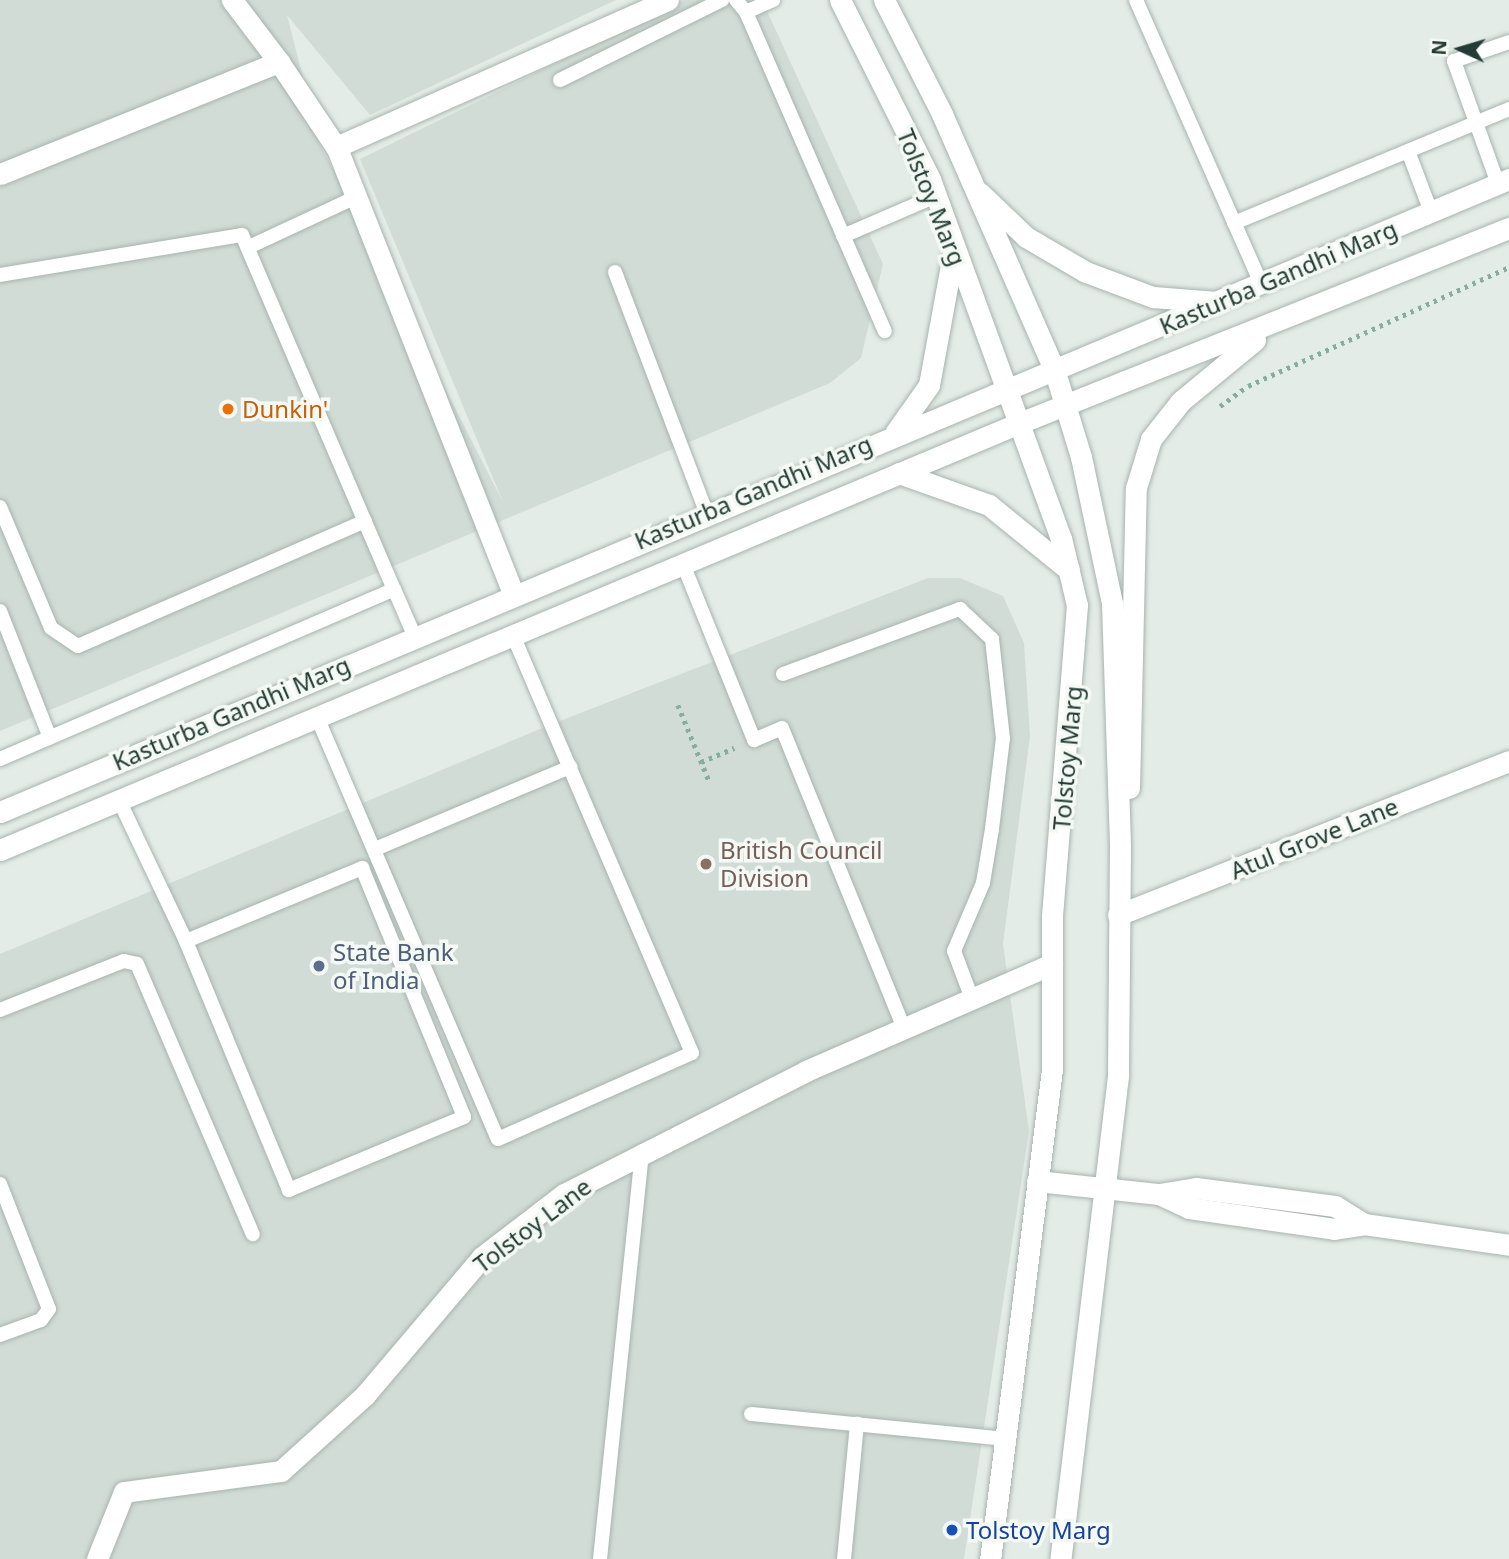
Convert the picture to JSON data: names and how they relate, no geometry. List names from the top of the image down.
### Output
{
  "streets": {
    "main road": [
      "Tolstoy Marg",
      "Kasturba Gandhi Marg",
      "Atul Grove Lane",
      "Tolstoy Lane"
    ]
  },
  "crossings": [
    ["Tolstoy Marg", "Kasturba Gandhi Marg"],
    ["Tolstoy Marg", "Atul Grove Lane"],
    ["Tolstoy Marg", "Tolstoy Lane"]
  ],
  "places": [
    "Dunkin'",
    "British Council Division",
    "State Bank of India",
    "Tolstoy Marg"
  ],
  "north": "left"
}
